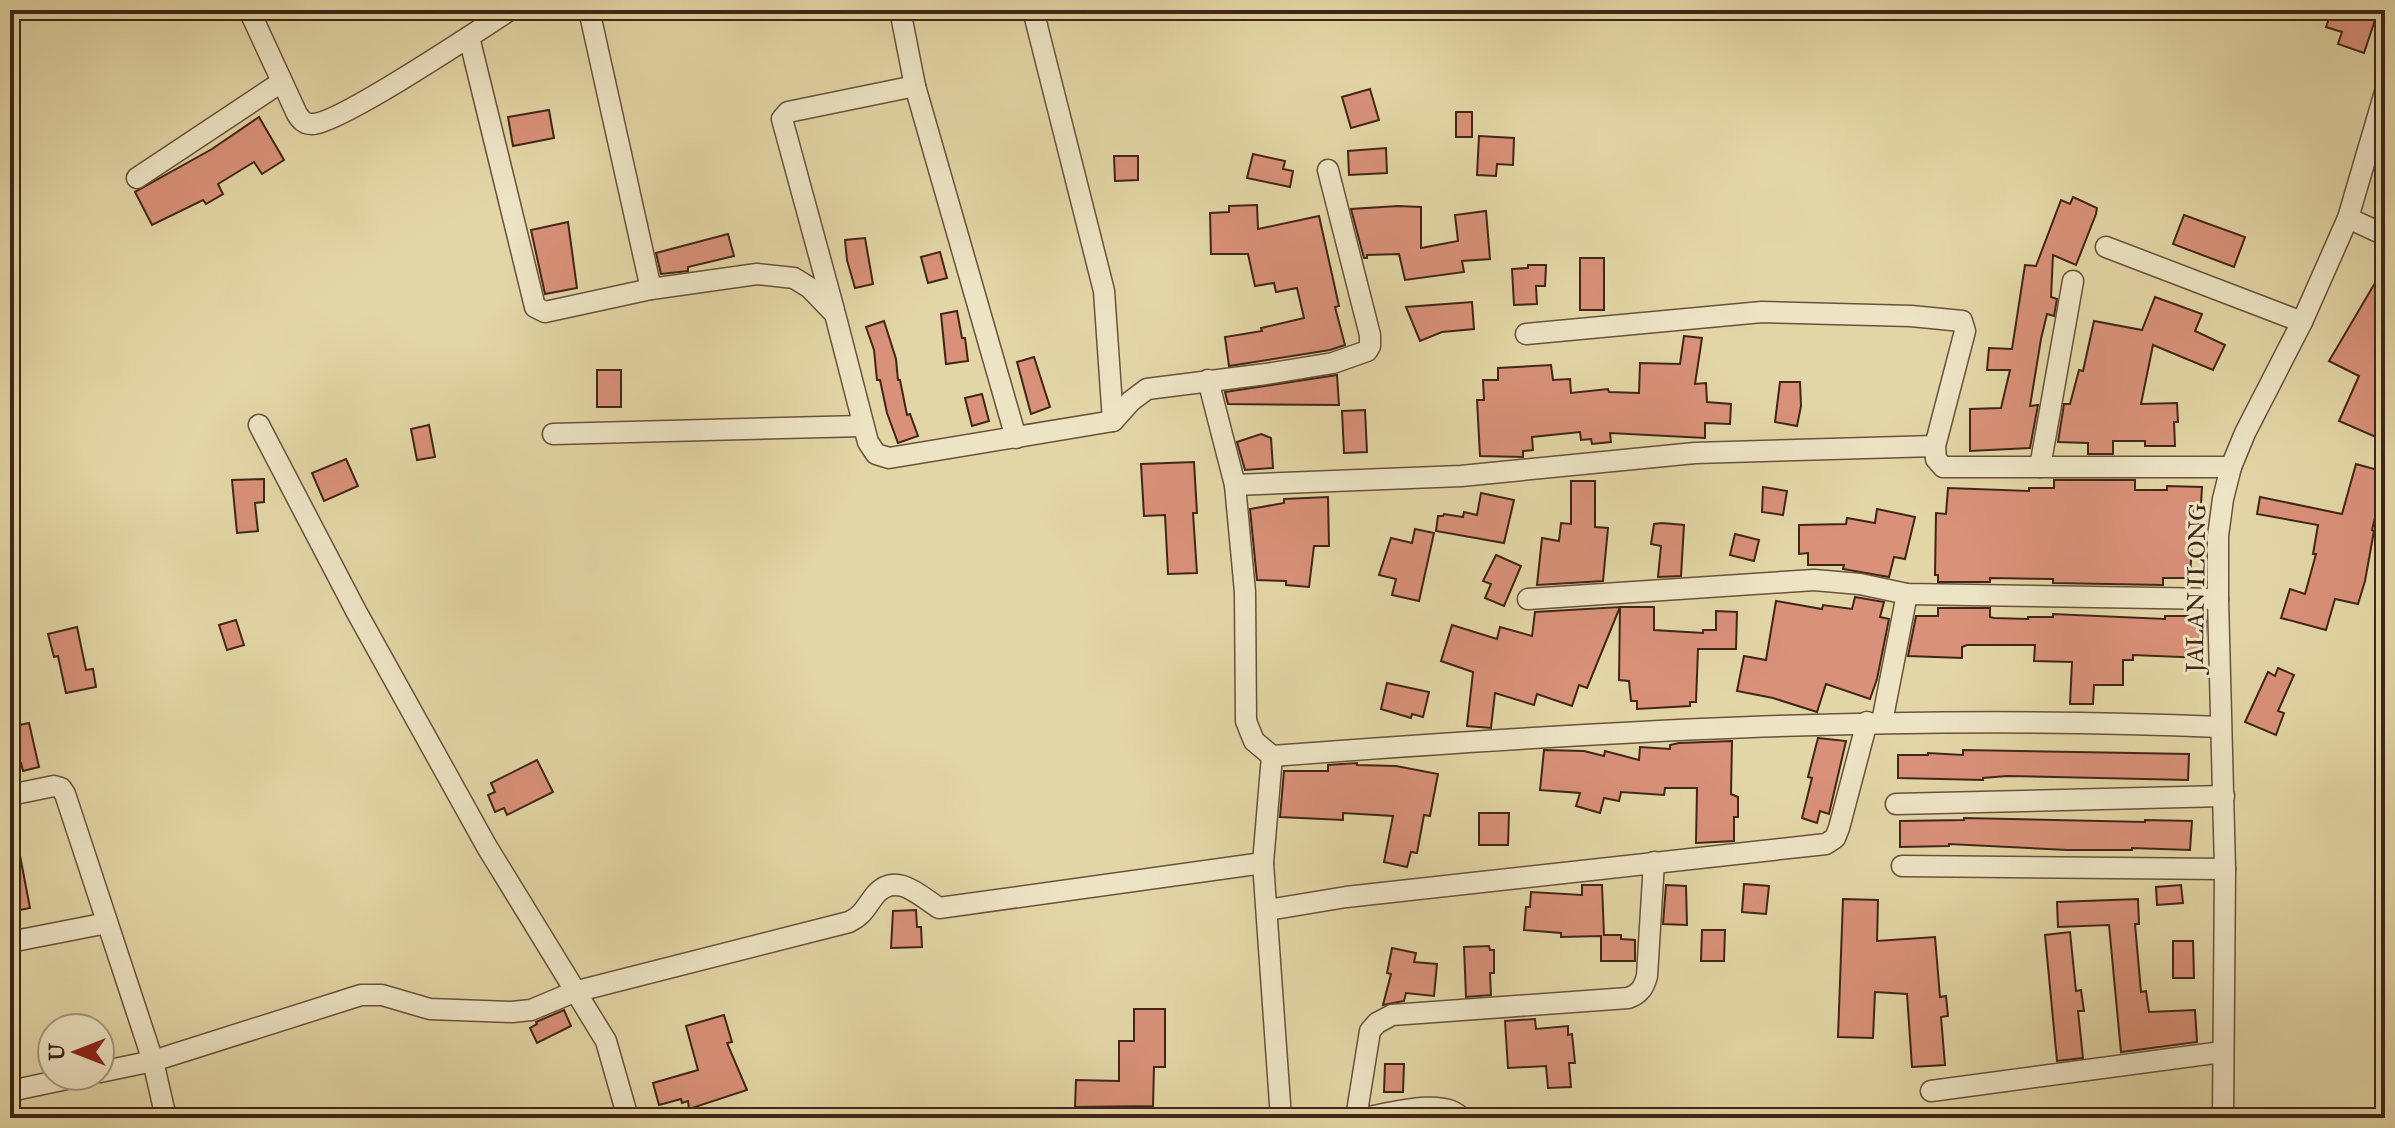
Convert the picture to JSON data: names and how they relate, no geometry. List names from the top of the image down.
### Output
{
  "streets": {
    "street": ["JALAN ILONG"]
  },
  "north": "left"
}
